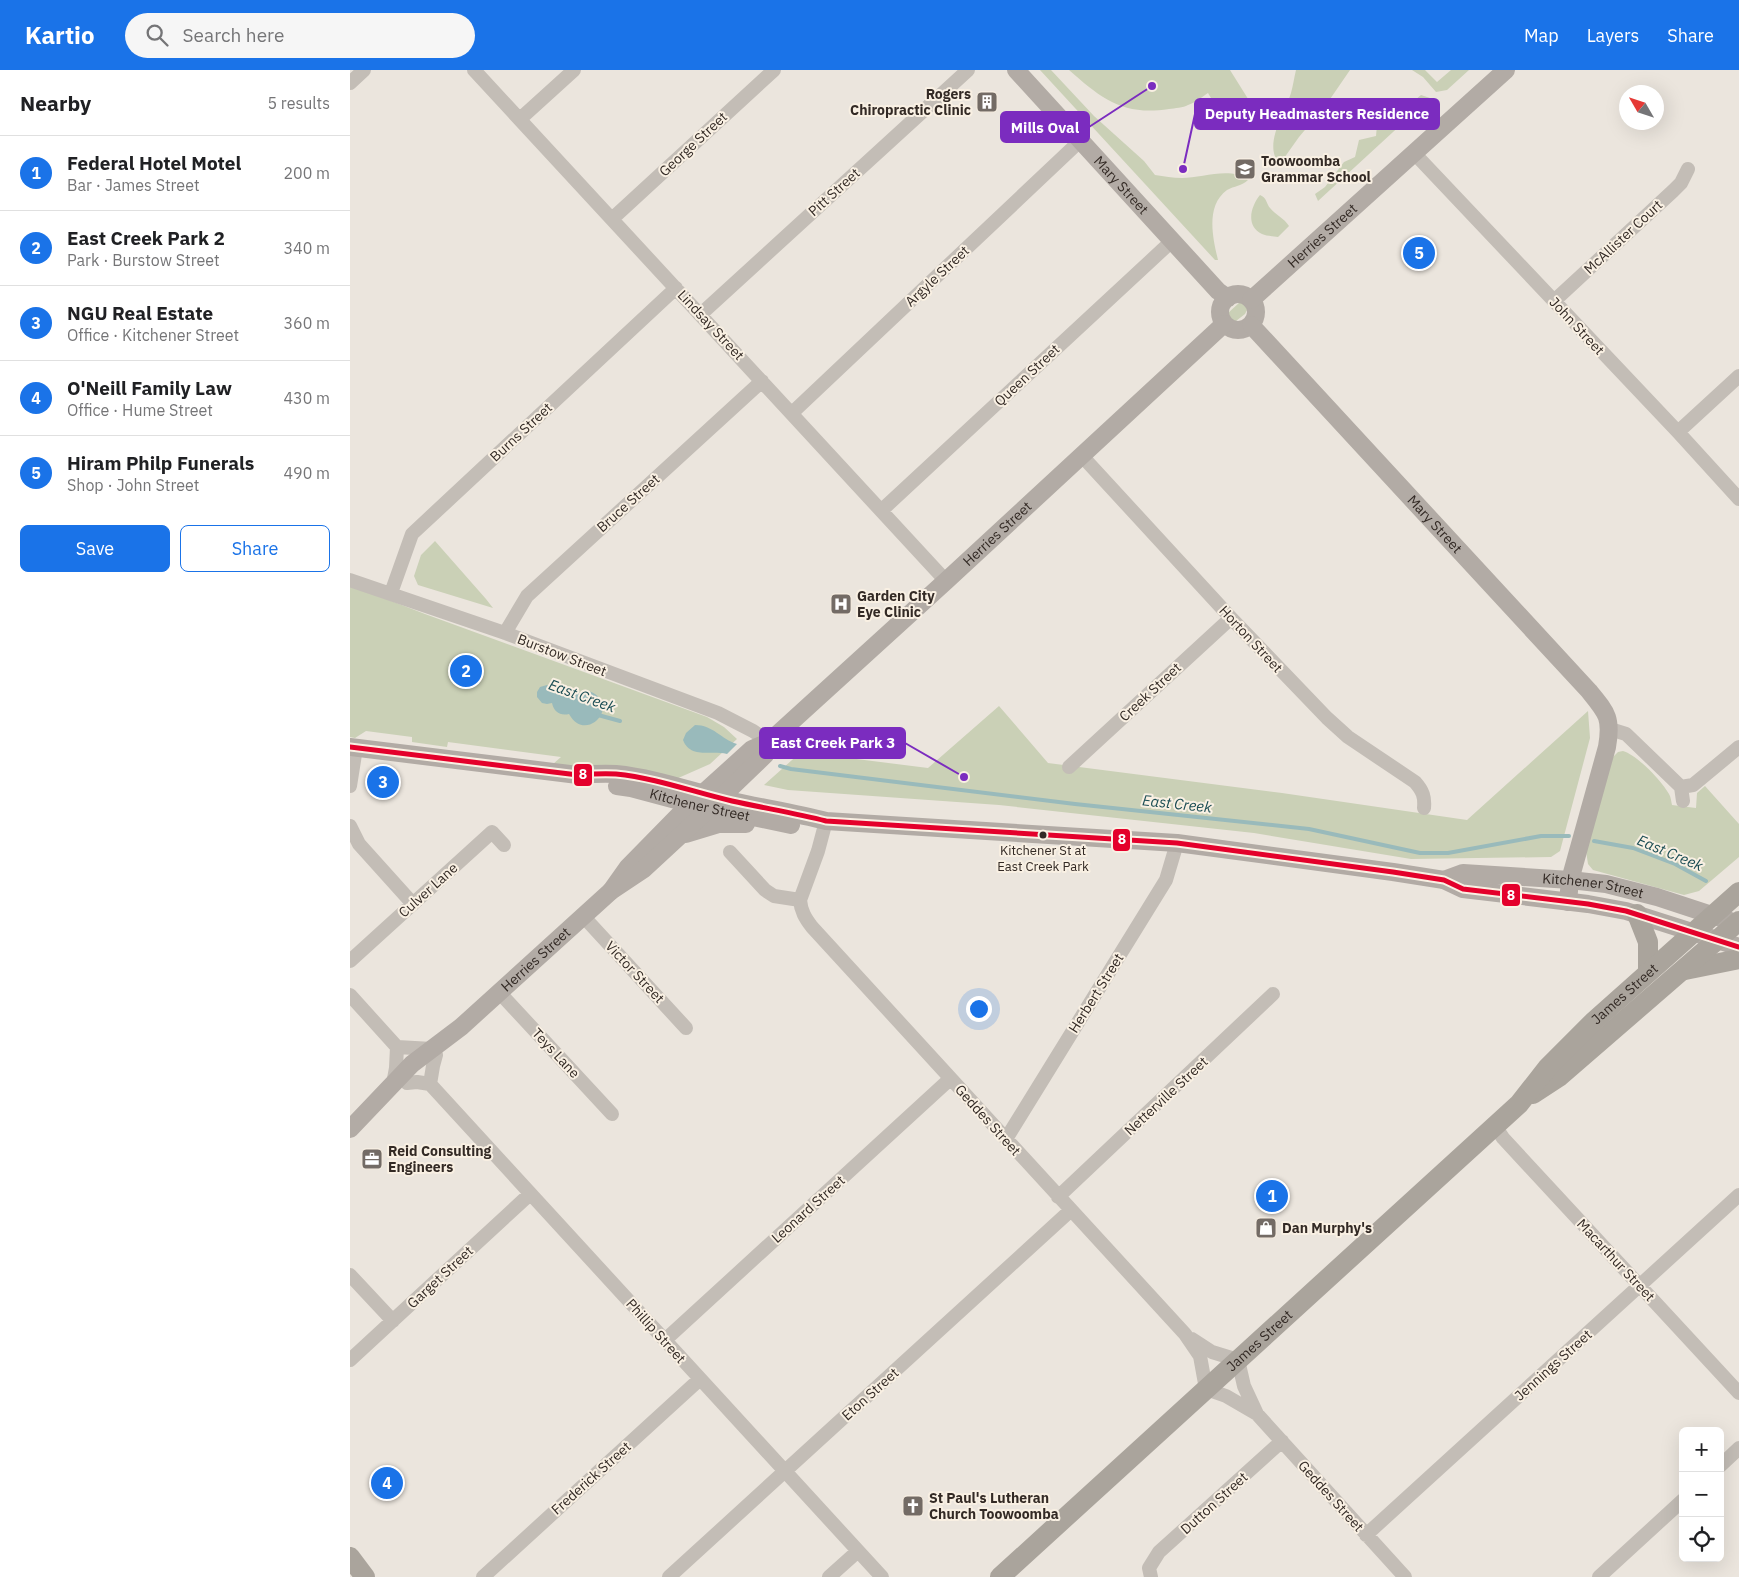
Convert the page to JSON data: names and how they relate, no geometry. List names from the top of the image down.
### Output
{
  "streets": {
    "highway": ["James Street"],
    "main road": ["Mary Street", "Herries Street", "Kitchener Street"],
    "street": [
      "George Street",
      "Pitt Street",
      "McAllister Court",
      "Argyle Street",
      "Lindsay Street",
      "John Street",
      "Queen Street",
      "Burns Street",
      "Bruce Street",
      "Horton Street",
      "Burstow Street",
      "Creek Street",
      "Culver Lane",
      "Victor Street",
      "Herbert Street",
      "Teys Lane",
      "Netterville Street",
      "Geddes Street",
      "Leonard Street",
      "Macarthur Street",
      "Garget Street",
      "Phillip Street",
      "Jennings Street",
      "Eton Street",
      "Frederick Street",
      "Dutton Street"
    ]
  },
  "crossings": [
    ["George Street", "Lindsay Street"],
    ["Mary Street", "Herries Street"],
    ["Mary Street", "Argyle Street"],
    ["Mary Street", "Queen Street"],
    ["Pitt Street", "Lindsay Street"],
    ["Herries Street", "Lindsay Street"],
    ["Herries Street", "John Street"],
    ["Herries Street", "Horton Street"],
    ["Herries Street", "Burstow Street"],
    ["Herries Street", "Kitchener Street"],
    ["Herries Street", "Victor Street"],
    ["Herries Street", "Teys Lane"],
    ["McAllister Court", "John Street"],
    ["Argyle Street", "Lindsay Street"],
    ["Lindsay Street", "Queen Street"],
    ["Lindsay Street", "Burns Street"],
    ["Lindsay Street", "Bruce Street"],
    ["Burns Street", "Burstow Street"],
    ["Bruce Street", "Burstow Street"],
    ["Horton Street", "Creek Street"],
    ["Kitchener Street", "Herbert Street"],
    ["Kitchener Street", "James Street"],
    ["Herbert Street", "Geddes Street"],
    ["James Street", "Geddes Street"],
    ["James Street", "Macarthur Street"],
    ["Netterville Street", "Geddes Street"],
    ["Geddes Street", "Leonard Street"],
    ["Geddes Street", "Jennings Street"],
    ["Geddes Street", "Eton Street"],
    ["Geddes Street", "Dutton Street"],
    ["Leonard Street", "Phillip Street"],
    ["Macarthur Street", "Jennings Street"],
    ["Garget Street", "Phillip Street"],
    ["Phillip Street", "Eton Street"],
    ["Phillip Street", "Frederick Street"]
  ],
  "water": ["East Creek"],
  "places": {
    "other": [
      "Mills Oval",
      "Deputy Headmasters Residence",
      "East Creek Park 3",
      "Kitchener St at East Creek Park"
    ],
    "building": ["Rogers Chiropractic Clinic"],
    "school or university": ["Toowoomba Grammar School"],
    "hospital": ["Garden City Eye Clinic"],
    "office": ["Reid Consulting Engineers"],
    "shop": ["Dan Murphy's"],
    "church": ["St Paul's Lutheran Church Toowoomba"]
  },
  "lines": ["transit line 8"],
  "north": "top left",
  "page": {
    "header": "Kartio",
    "search": "Search here",
    "nav": ["Map", "Layers", "Share"],
    "heading": ["Nearby", "5 results"],
    "list": [
      {
        "mark": "1",
        "name": "Federal Hotel Motel",
        "note": "Bar · James Street",
        "value": "200 m"
      },
      {
        "mark": "2",
        "name": "East Creek Park 2",
        "note": "Park · Burstow Street",
        "value": "340 m"
      },
      {
        "mark": "3",
        "name": "NGU Real Estate",
        "note": "Office · Kitchener Street",
        "value": "360 m"
      },
      {
        "mark": "4",
        "name": "O'Neill Family Law",
        "note": "Office · Hume Street",
        "value": "430 m"
      },
      {
        "mark": "5",
        "name": "Hiram Philp Funerals",
        "note": "Shop · John Street",
        "value": "490 m"
      }
    ],
    "pins": [
      "5",
      "2",
      "3",
      "1",
      "4"
    ],
    "buttons": ["Save", "Share"],
    "map_buttons": ["+", "−"]
  }
}
